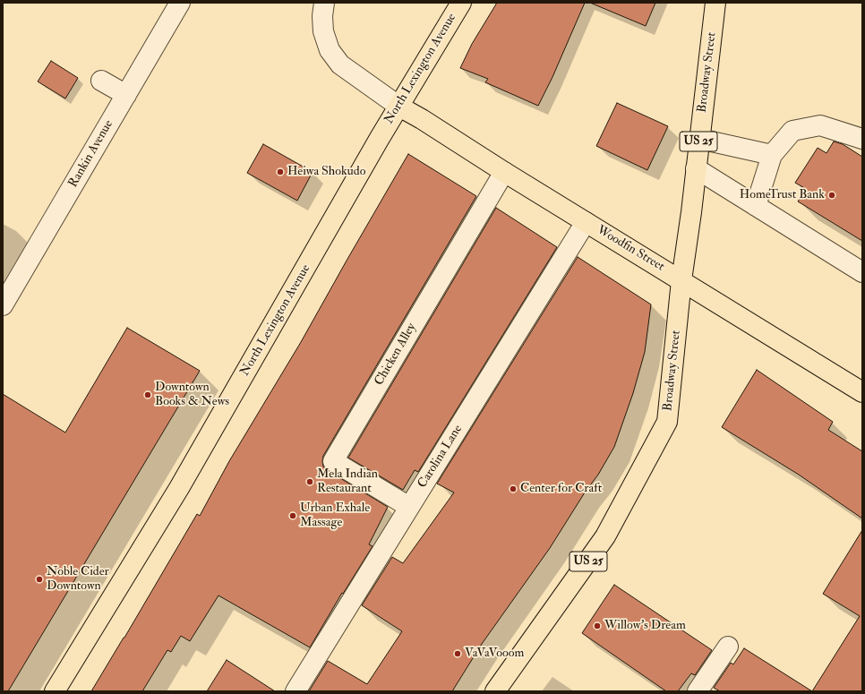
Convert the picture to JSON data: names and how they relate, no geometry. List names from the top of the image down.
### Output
{
  "streets": {
    "main road": [
      "North Lexington Avenue",
      "Broadway Street",
      "US 25",
      "Woodfin Street"
    ],
    "street": ["Rankin Avenue", "Chicken Alley", "Carolina Lane"]
  },
  "crossings": [
    ["North Lexington Avenue", "Woodfin Street"],
    ["Broadway Street", "Woodfin Street"],
    ["Woodfin Street", "Chicken Alley"],
    ["Woodfin Street", "Carolina Lane"],
    ["Chicken Alley", "Carolina Lane"]
  ],
  "places": [
    "Heiwa Shokudo",
    "HomeTrust Bank",
    "Downtown Books & News",
    "Mela Indian Restaurant",
    "Center for Craft",
    "Urban Exhale Massage",
    "Noble Cider Downtown",
    "Willow's Dream",
    "VaVaVooom"
  ]
}
